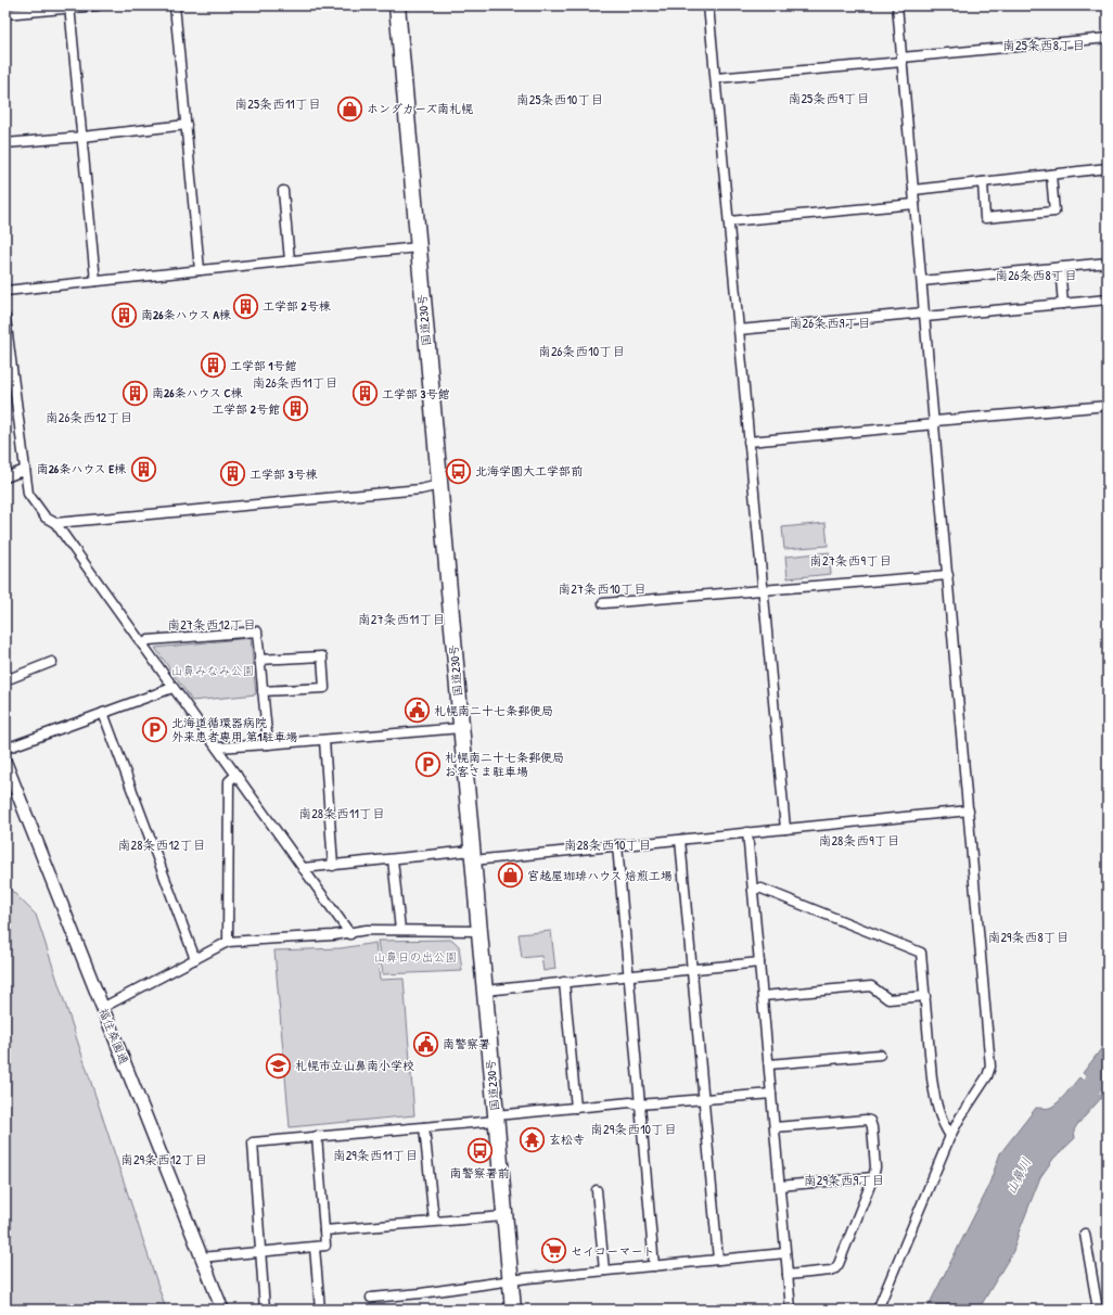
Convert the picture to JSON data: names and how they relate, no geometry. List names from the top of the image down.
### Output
{
  "streets": {
    "highway": ["国道230号"],
    "street": ["福住桑園通"]
  },
  "districts": [
    "南25条西8丁目",
    "南25条西9丁目",
    "南25条西10丁目",
    "南25条西11丁目",
    "南26条西8丁目",
    "南26条西9丁目",
    "南26条西10丁目",
    "南26条西11丁目",
    "南26条西12丁目",
    "南27条西9丁目",
    "南27条西10丁目",
    "南27条西11丁目",
    "南27条西12丁目",
    "南28条西11丁目",
    "南28条西9丁目",
    "南28条西12丁目",
    "南28条西10丁目",
    "南29条西8丁目",
    "南29条西10丁目",
    "南29条西11丁目",
    "南29条西12丁目",
    "南29条西9丁目"
  ],
  "water": ["山鼻川"],
  "parks": ["山鼻みなみ公園", "山鼻日の出公園"],
  "places": {
    "shop": ["ホンダカーズ南札幌", "宮越屋珈琲ハウス 焙煎工場"],
    "building": [
      "工学部 2号棟",
      "南26条ハウス A棟",
      "工学部 1号館",
      "南26条ハウス C棟",
      "工学部 3号館",
      "工学部 2号館",
      "南26条ハウス E棟",
      "工学部 3号棟"
    ],
    "bus stop": ["北海学園大工学部前", "南警察署前"],
    "public building": ["札幌南二十七条郵便局", "南警察署"],
    "parking": ["北海道循環器病院 外来患者専用 第1駐車場", "札幌南二十七条郵便局 お客さま駐車場"],
    "school or university": ["札幌市立山鼻南小学校"],
    "temple": ["玄松寺"],
    "supermarket": ["セイコーマート"]
  }
}
